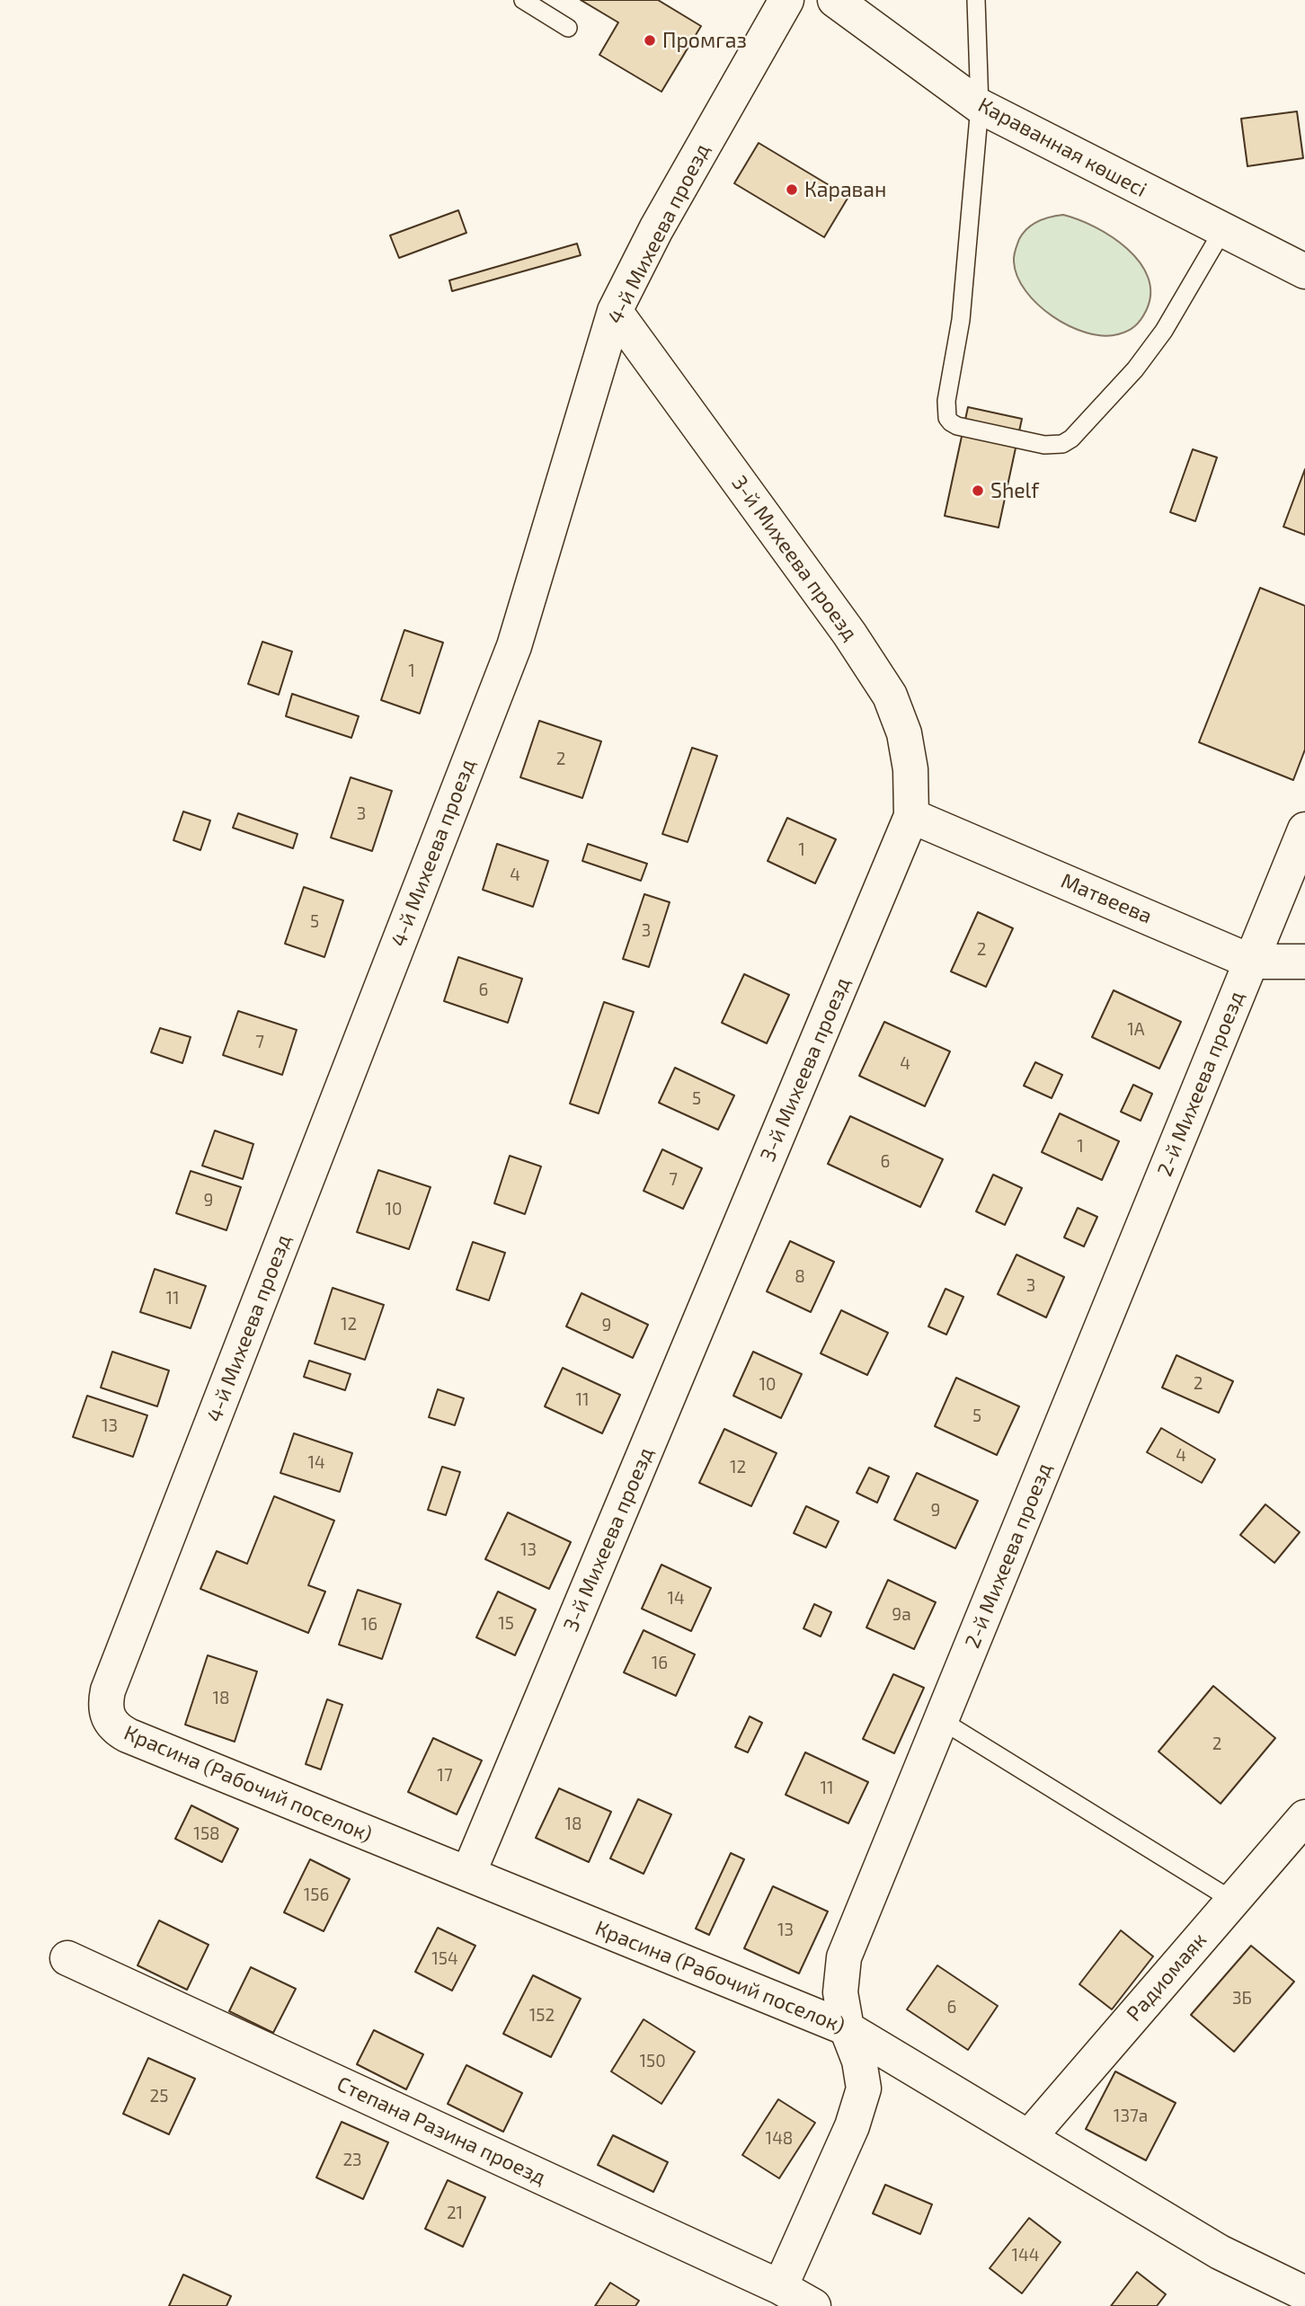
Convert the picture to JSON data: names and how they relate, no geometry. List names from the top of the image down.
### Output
{
  "streets": {
    "street": [
      "Караванная көшесі",
      "4-й Михеева проезд",
      "3-й Михеева проезд",
      "Матвеева",
      "2-й Михеева проезд",
      "Красина (Рабочий поселок)",
      "Радиомаяк",
      "Степана Разина проезд"
    ]
  },
  "crossings": [
    ["4-й Михеева проезд", "3-й Михеева проезд"],
    ["4-й Михеева проезд", "Красина (Рабочий поселок)"],
    ["3-й Михеева проезд", "Матвеева"],
    ["3-й Михеева проезд", "Красина (Рабочий поселок)"],
    ["Матвеева", "2-й Михеева проезд"],
    ["2-й Михеева проезд", "Красина (Рабочий поселок)"],
    ["2-й Михеева проезд", "Степана Разина проезд"],
    ["Красина (Рабочий поселок)", "Радиомаяк"]
  ],
  "places": ["Промгаз", "Караван", "Shelf"],
  "house_numbers": [
    "1",
    "2",
    "3",
    "1",
    "4",
    "5",
    "3",
    "2",
    "6",
    "1А",
    "7",
    "4",
    "5",
    "1",
    "6",
    "7",
    "9",
    "10",
    "8",
    "3",
    "11",
    "12",
    "9",
    "2",
    "10",
    "11",
    "5",
    "13",
    "4",
    "14",
    "12",
    "9",
    "13",
    "14",
    "9а",
    "15",
    "16",
    "16",
    "18",
    "2",
    "17",
    "11",
    "18",
    "158",
    "156",
    "13",
    "154",
    "3Б",
    "6",
    "152",
    "150",
    "25",
    "137а",
    "148",
    "23",
    "21",
    "144"
  ]
}
